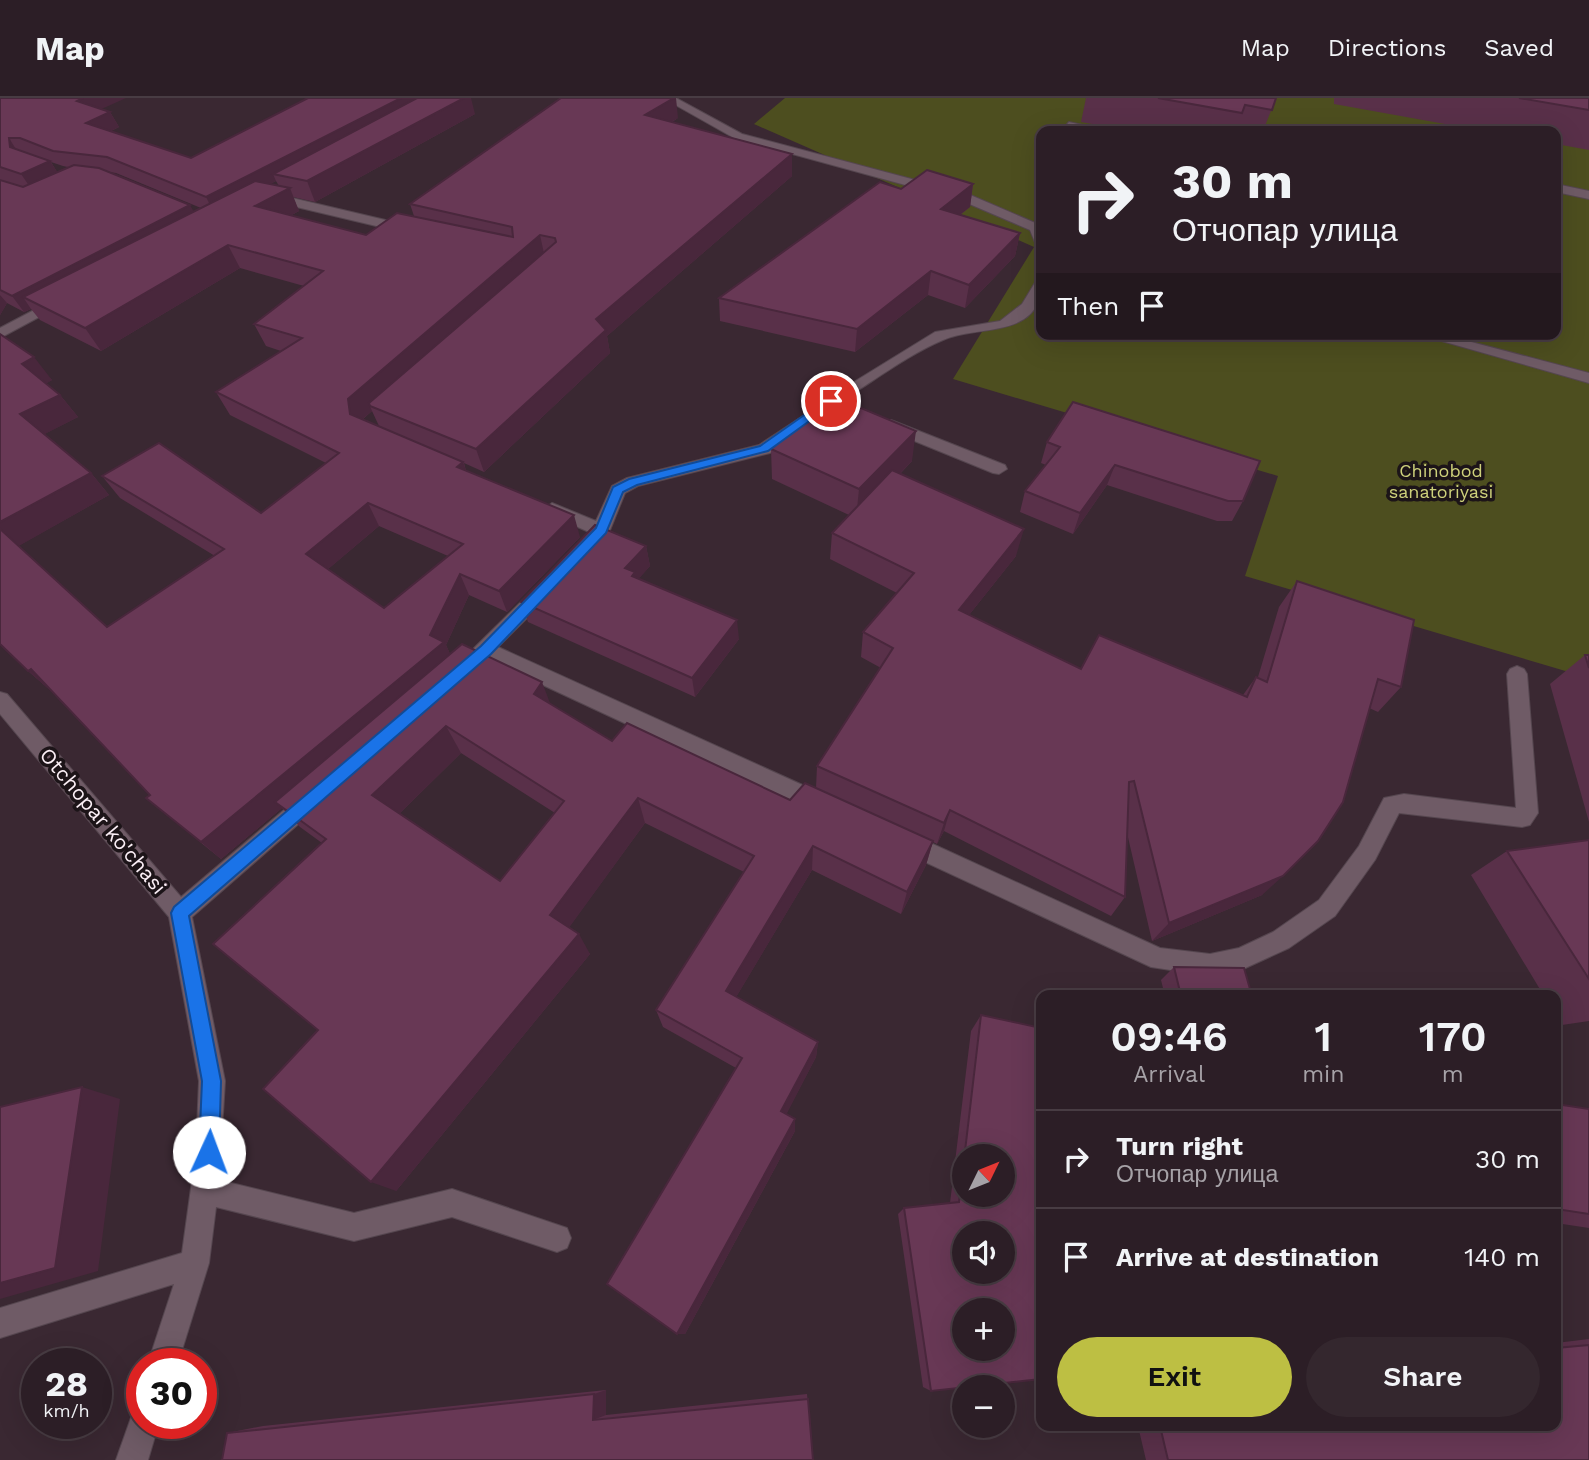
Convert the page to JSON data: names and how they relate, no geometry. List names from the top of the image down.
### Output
{
  "streets": {
    "street": ["Otchopar ko'chasi"]
  },
  "parks": ["Chinobod sanatoriyasi"],
  "north": "top right",
  "page": {
    "header": "Map",
    "nav": ["Map", "Directions", "Saved"],
    "turn": ["30 m", "Отчопар улица"],
    "then": "Then",
    "eta": [
      "09:46",
      "Arrival",
      "1",
      "min",
      "170",
      "m"
    ],
    "list": [
      {
        "name": "Turn right",
        "note": "Отчопар улица",
        "value": "30 m"
      },
      {
        "name": "Arrive at destination",
        "value": "140 m"
      }
    ],
    "map_buttons": ["+", "−"],
    "buttons": ["Exit", "Share"],
    "speed": "28 km/h",
    "limit": "30"
  }
}
